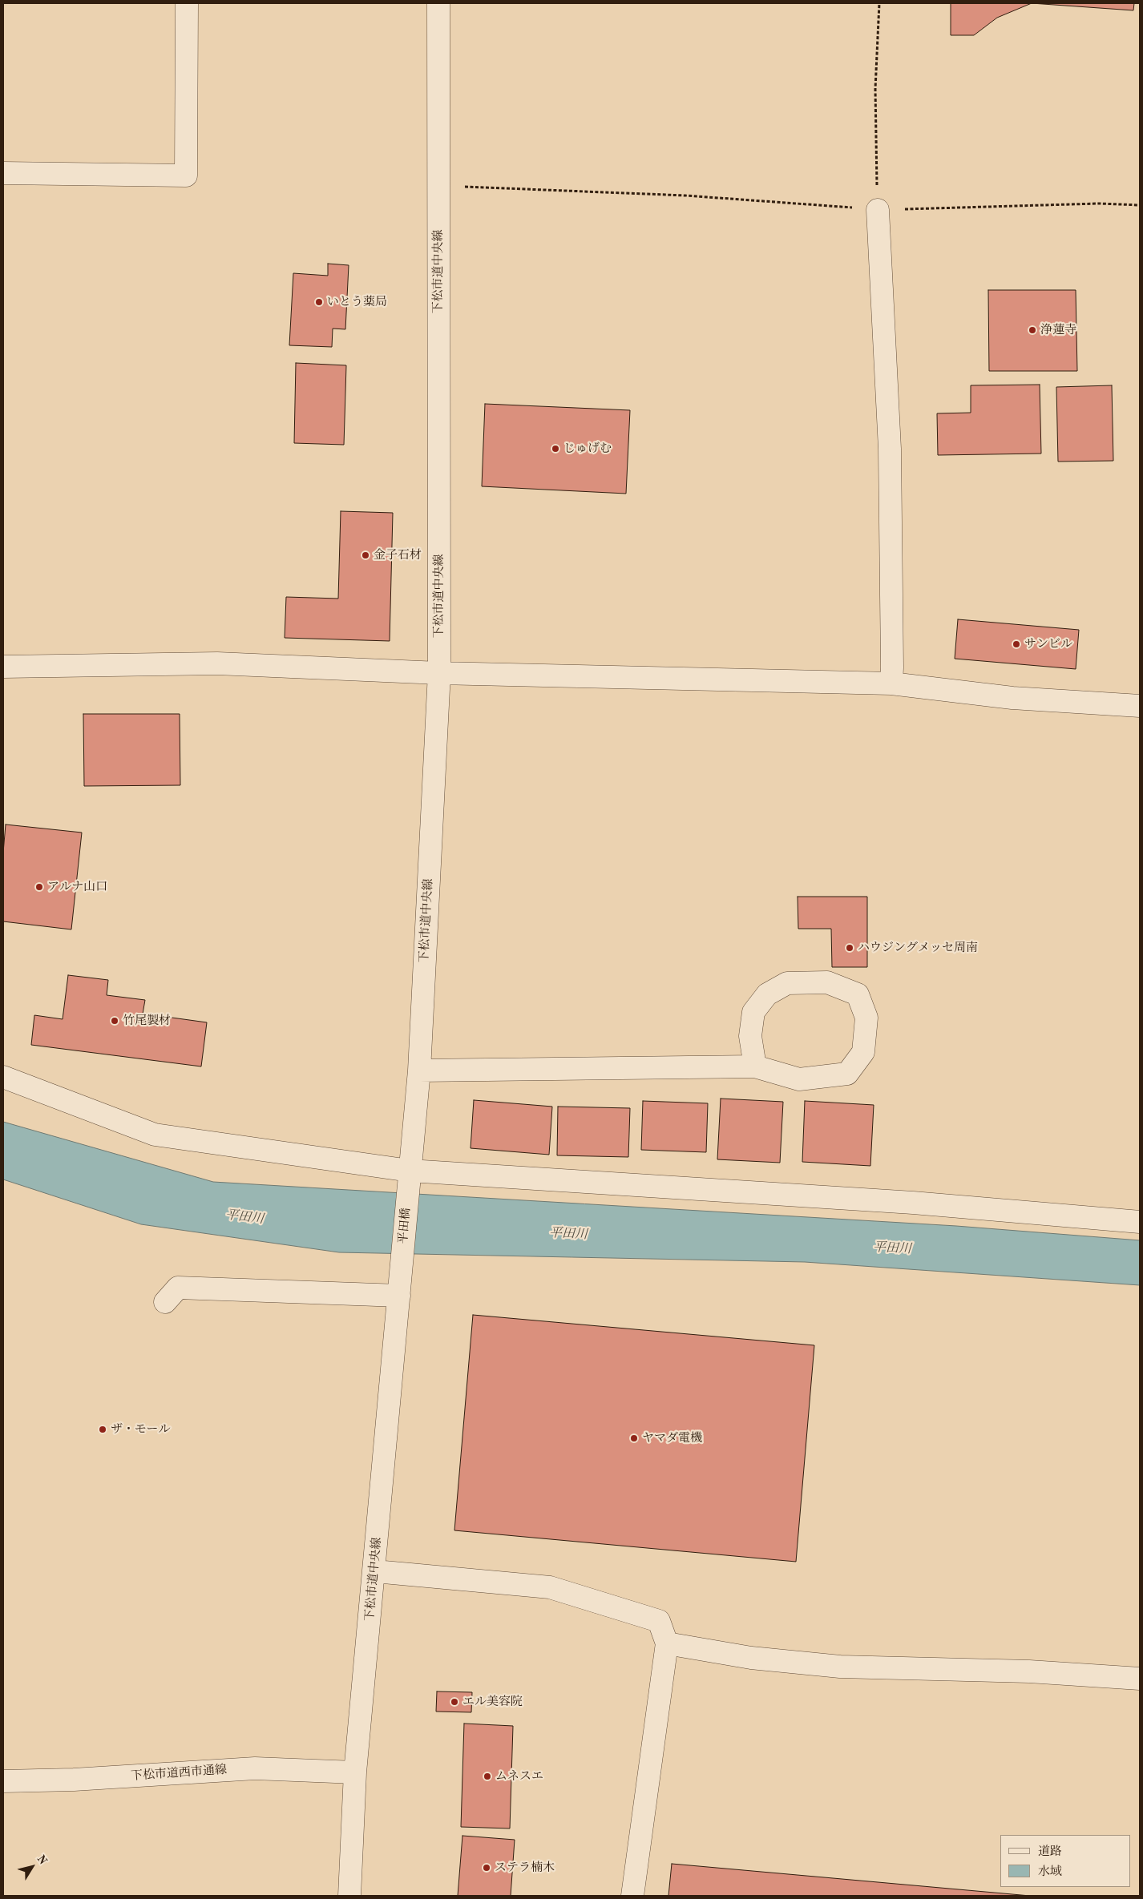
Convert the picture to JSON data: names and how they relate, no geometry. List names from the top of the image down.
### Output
{
  "streets": {
    "street": ["下松市道中央線", "平田橋", "下松市道西市通線"]
  },
  "crossings": [
    ["下松市道中央線", "平田橋"],
    ["下松市道中央線", "下松市道西市通線"]
  ],
  "water": ["平田川"],
  "places": [
    "いとう薬局",
    "浄蓮寺",
    "じゅげむ",
    "金子石材",
    "サンビル",
    "アルナ山口",
    "ハウジングメッセ周南",
    "竹尾製材",
    "ザ・モール",
    "ヤマダ電機",
    "エル美容院",
    "ムネスエ",
    "ステラ楠木"
  ],
  "legend": ["道路", "水域"],
  "north": "top right"
}
